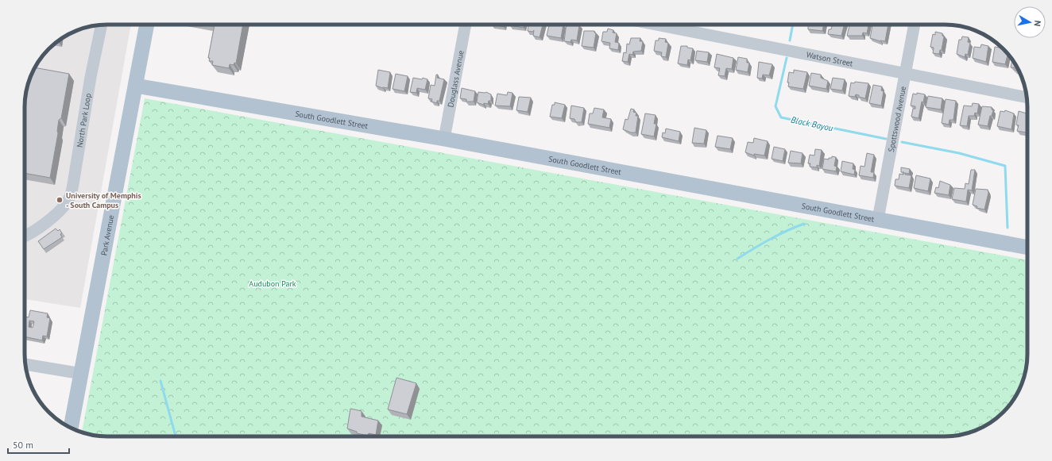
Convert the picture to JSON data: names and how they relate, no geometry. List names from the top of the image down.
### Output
{
  "streets": {
    "main road": ["South Goodlett Street", "Park Avenue"],
    "street": [
      "Watson Street",
      "Douglass Avenue",
      "Spottswood Avenue",
      "North Park Loop"
    ]
  },
  "crossings": [
    ["Watson Street", "Spottswood Avenue"],
    ["Douglass Avenue", "South Goodlett Street"],
    ["South Goodlett Street", "Spottswood Avenue"],
    ["South Goodlett Street", "Park Avenue"]
  ],
  "water": ["Black Bayou"],
  "parks": ["Audubon Park"],
  "places": ["University of Memphis - South Campus"],
  "scale_bar": "50 m",
  "north": "right"
}
